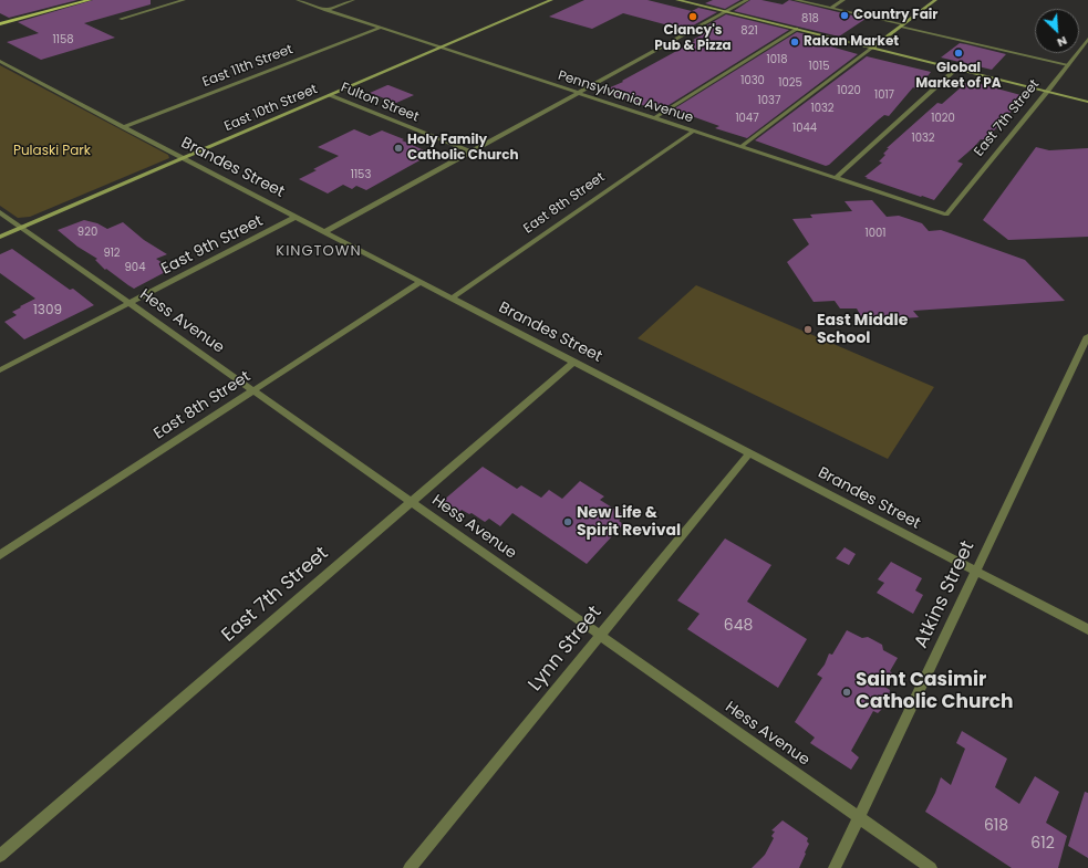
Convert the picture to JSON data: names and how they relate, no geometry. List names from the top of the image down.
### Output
{
  "streets": {
    "street": [
      "East 11th Street",
      "Pennsylvania Avenue",
      "Fulton Street",
      "East 10th Street",
      "East 7th Street",
      "Brandes Street",
      "East 8th Street",
      "East 9th Street",
      "Hess Avenue",
      "Atkins Street",
      "Lynn Street"
    ]
  },
  "crossings": [
    ["East 11th Street", "Pennsylvania Avenue"],
    ["East 11th Street", "Brandes Street"],
    ["Pennsylvania Avenue", "East 10th Street"],
    ["Pennsylvania Avenue", "East 7th Street"],
    ["Pennsylvania Avenue", "East 8th Street"],
    ["Fulton Street", "East 10th Street"],
    ["East 10th Street", "Brandes Street"],
    ["East 10th Street", "Hess Avenue"],
    ["East 7th Street", "Brandes Street"],
    ["East 7th Street", "Hess Avenue"],
    ["Brandes Street", "East 8th Street"],
    ["Brandes Street", "East 9th Street"],
    ["Brandes Street", "Atkins Street"],
    ["Brandes Street", "Lynn Street"],
    ["East 8th Street", "Hess Avenue"],
    ["East 9th Street", "Hess Avenue"],
    ["Hess Avenue", "Atkins Street"],
    ["Hess Avenue", "Lynn Street"]
  ],
  "districts": ["KINGTOWN"],
  "parks": ["Pulaski Park"],
  "places": [
    "Country Fair",
    "Clancy's Pub & Pizza",
    "Rakan Market",
    "Global Market of PA",
    "Holy Family Catholic Church",
    "East Middle School",
    "New Life & Spirit Revival",
    "Saint Casimir Catholic Church"
  ],
  "house_numbers": [
    "818",
    "821",
    "1158",
    "1018",
    "1015",
    "1030",
    "1025",
    "1020",
    "1017",
    "1037",
    "1032",
    "1047",
    "1020",
    "1044",
    "1032",
    "1153",
    "920",
    "1001",
    "912",
    "904",
    "1309",
    "648",
    "618",
    "612"
  ],
  "north": "bottom right"
}
